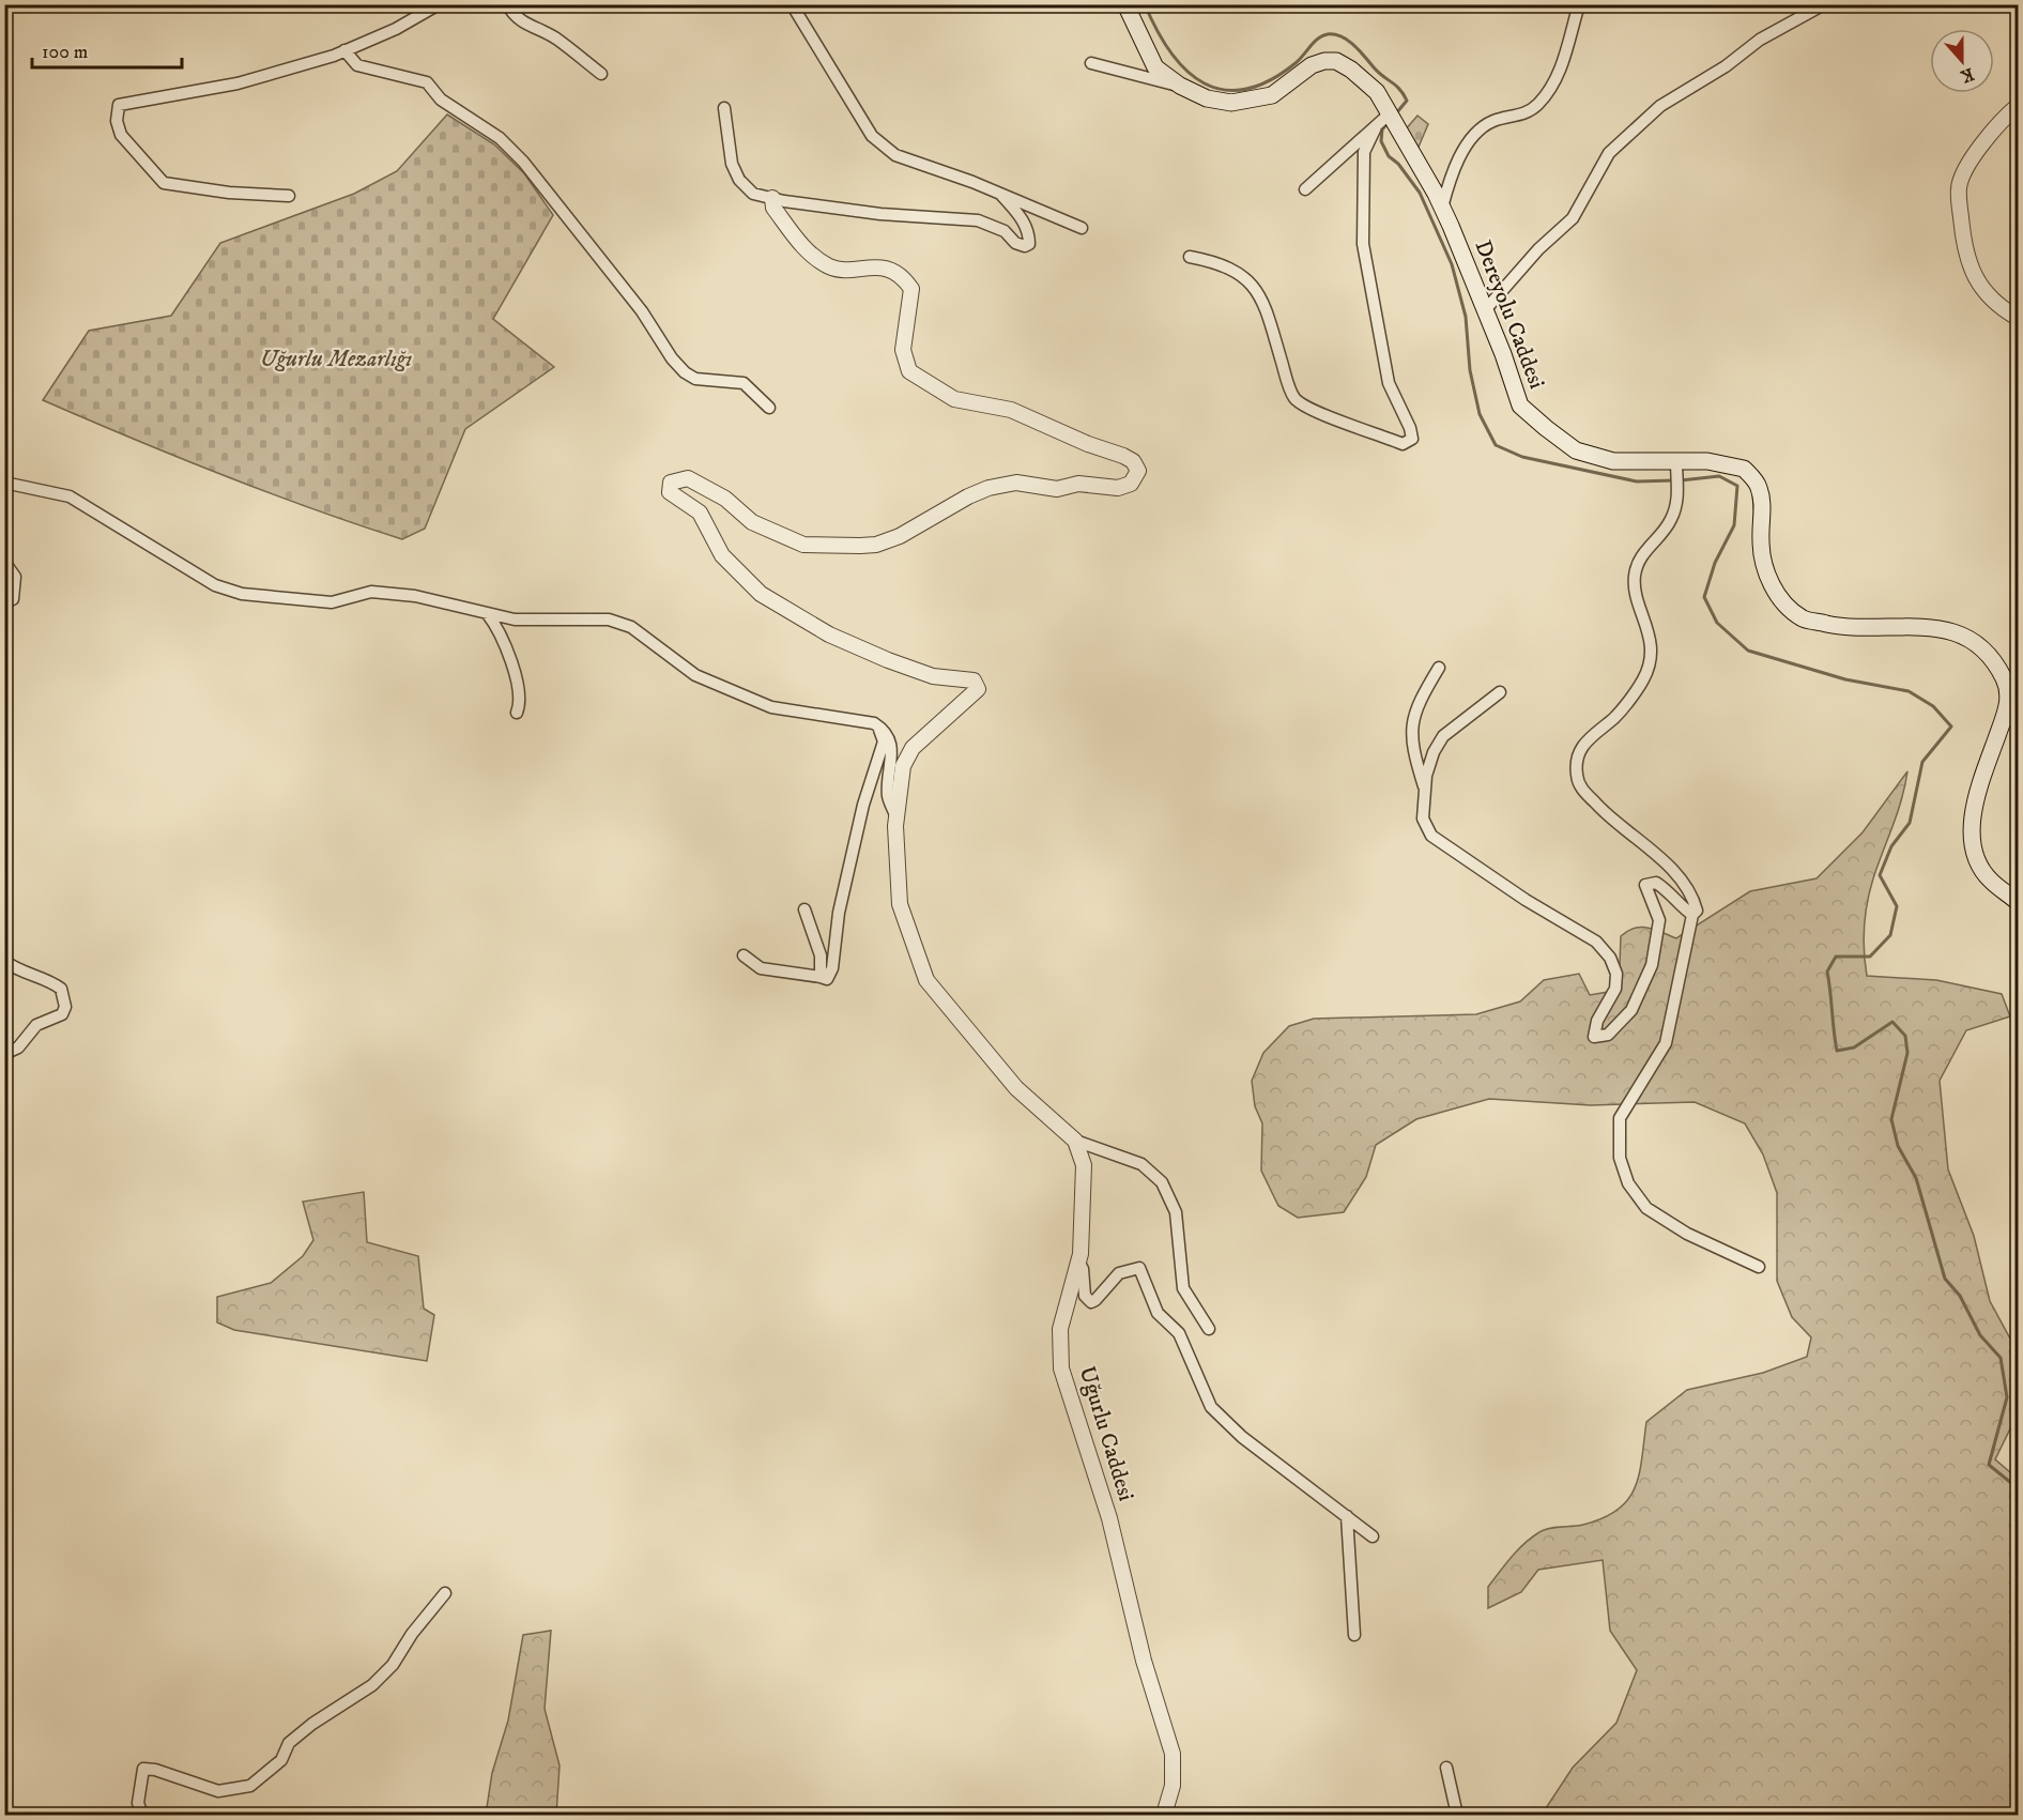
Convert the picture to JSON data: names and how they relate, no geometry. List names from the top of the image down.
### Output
{
  "streets": {
    "main road": ["Dereyolu Caddesi"],
    "street": ["Uğurlu Caddesi"]
  },
  "parks": ["Uğurlu Mezarlığı"],
  "scale_bar": "100 m",
  "north": "bottom"
}
